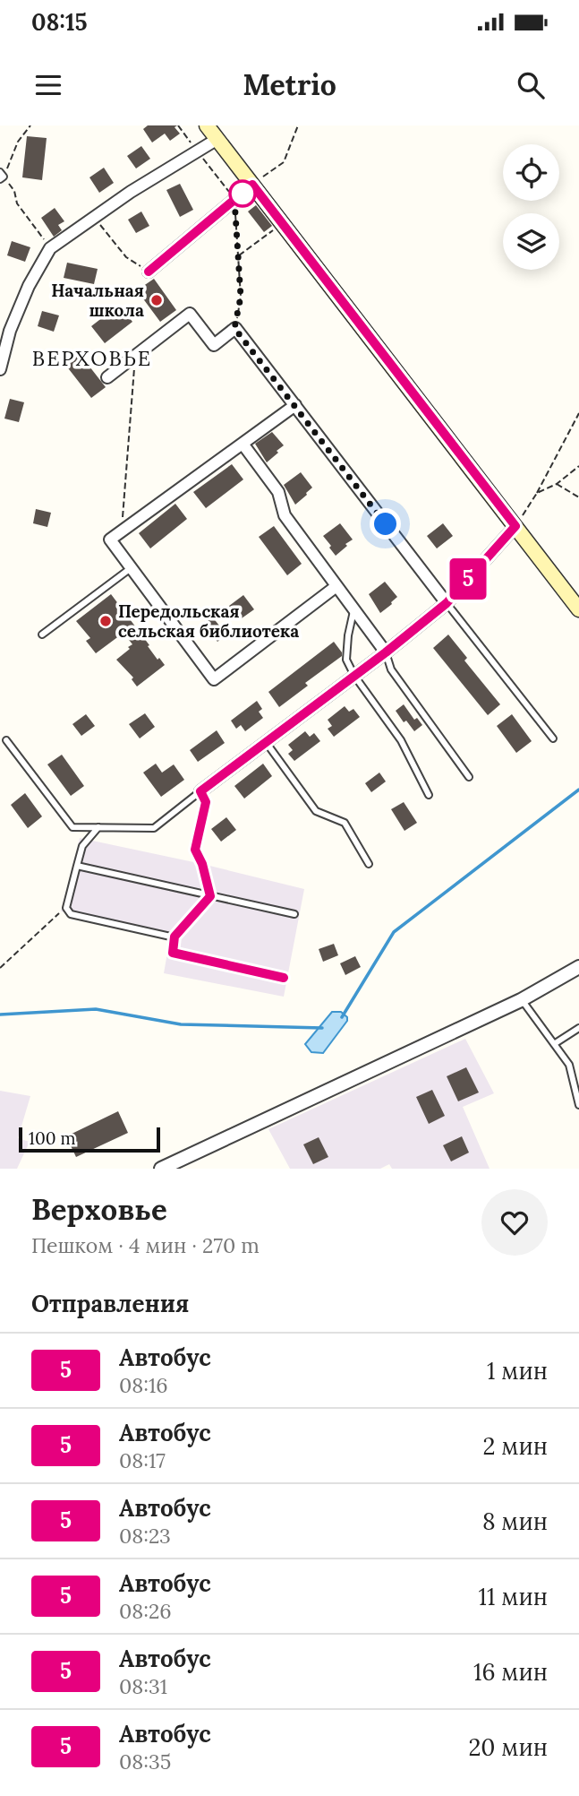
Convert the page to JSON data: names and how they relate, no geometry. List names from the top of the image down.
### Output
{
  "districts": ["ВЕРХОВЬЕ"],
  "places": ["Начальная школа", "Передольская сельская библиотека"],
  "lines": ["bus line 5"],
  "scale_bar": "100 m",
  "page": {
    "status": "08:15",
    "header": "Metrio",
    "on_map": "5",
    "scale": "100 m",
    "heading": [
      ["Верховье", "Пешком · 4 мин · 270 m"],
      "Отправления"
    ],
    "list": [
      {
        "mark": "5",
        "name": "Автобус",
        "note": "08:16",
        "value": "1 мин"
      },
      {
        "mark": "5",
        "name": "Автобус",
        "note": "08:17",
        "value": "2 мин"
      },
      {
        "mark": "5",
        "name": "Автобус",
        "note": "08:23",
        "value": "8 мин"
      },
      {
        "mark": "5",
        "name": "Автобус",
        "note": "08:26",
        "value": "11 мин"
      },
      {
        "mark": "5",
        "name": "Автобус",
        "note": "08:31",
        "value": "16 мин"
      },
      {
        "mark": "5",
        "name": "Автобус",
        "note": "08:35",
        "value": "20 мин"
      }
    ]
  }
}
